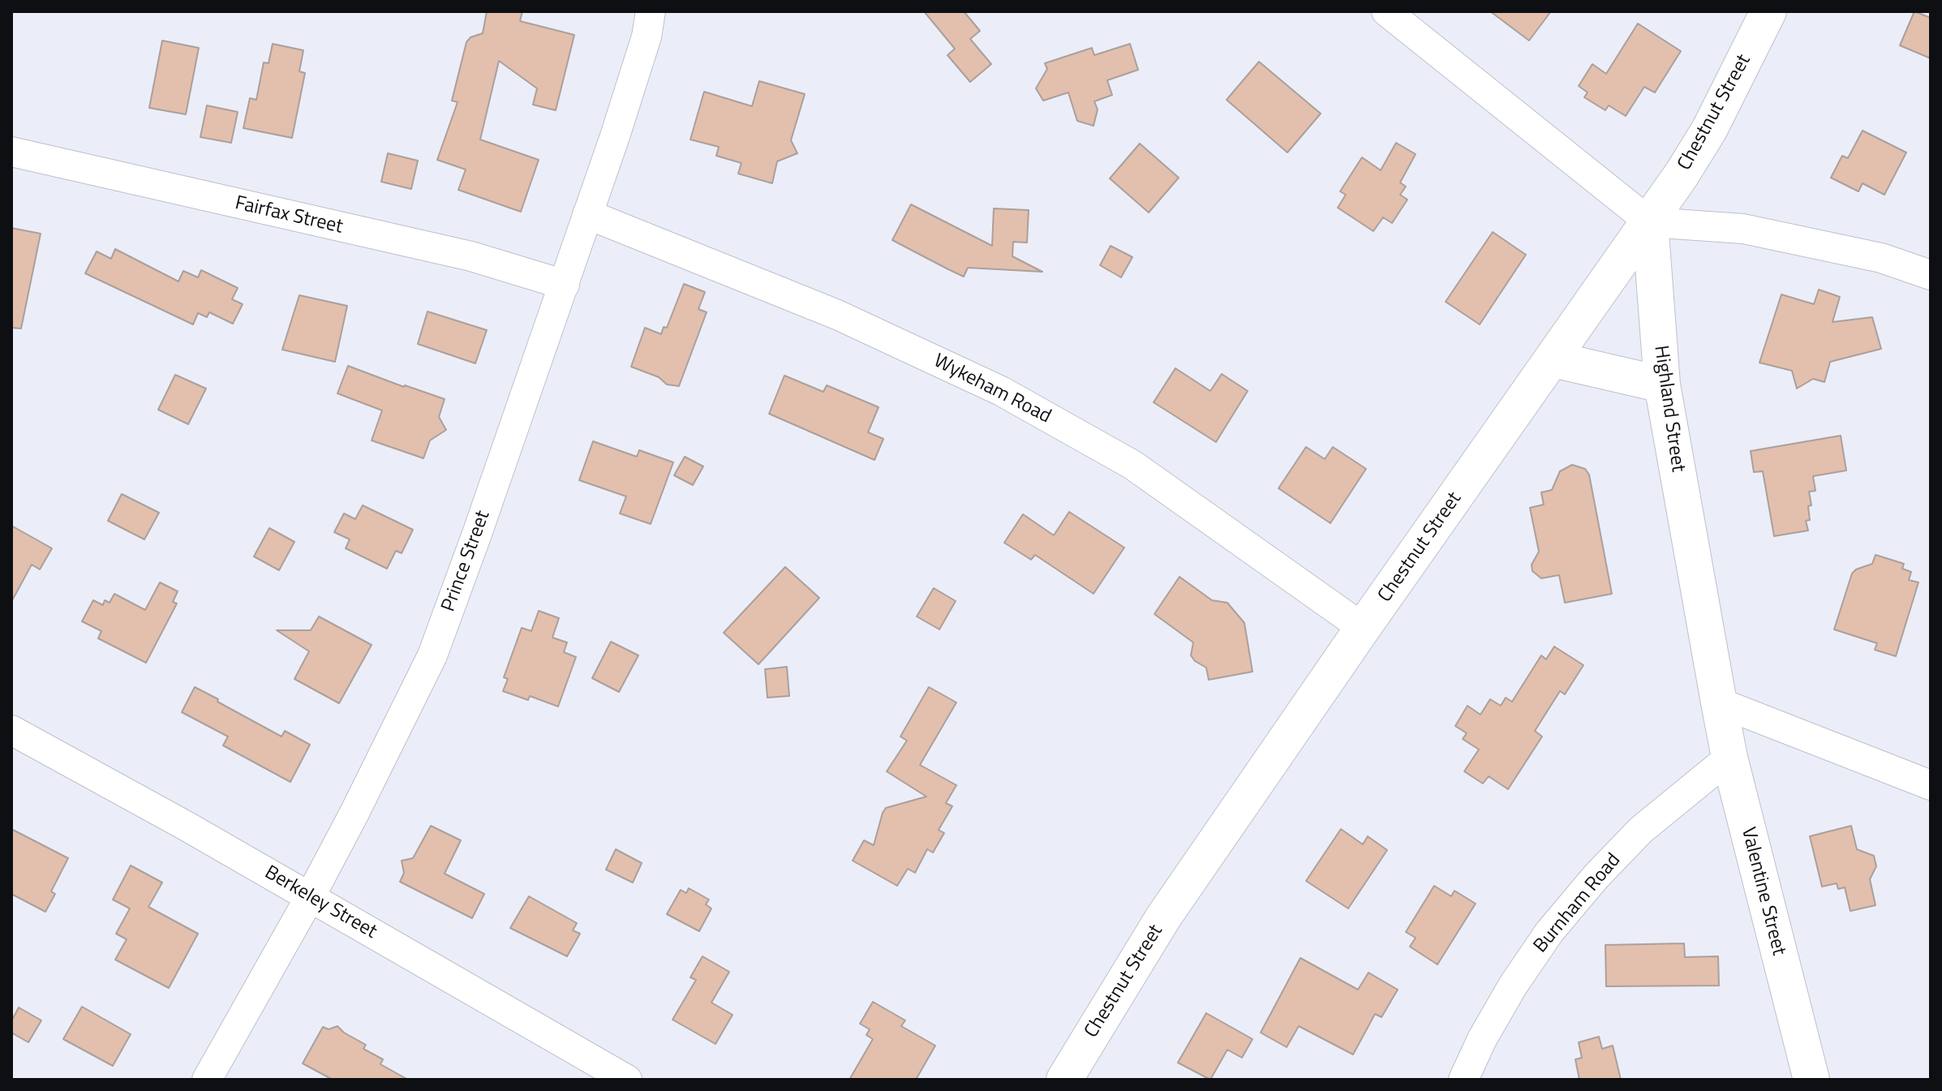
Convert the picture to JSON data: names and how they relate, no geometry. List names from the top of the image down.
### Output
{
  "streets": {
    "main road": ["Chestnut Street", "Highland Street", "Valentine Street"],
    "street": [
      "Fairfax Street",
      "Wykeham Road",
      "Prince Street",
      "Berkeley Street",
      "Burnham Road"
    ]
  },
  "crossings": [
    ["Chestnut Street", "Wykeham Road"],
    ["Chestnut Street", "Highland Street"],
    ["Fairfax Street", "Prince Street"],
    ["Wykeham Road", "Prince Street"],
    ["Highland Street", "Valentine Street"],
    ["Prince Street", "Berkeley Street"],
    ["Valentine Street", "Burnham Road"]
  ]
}
